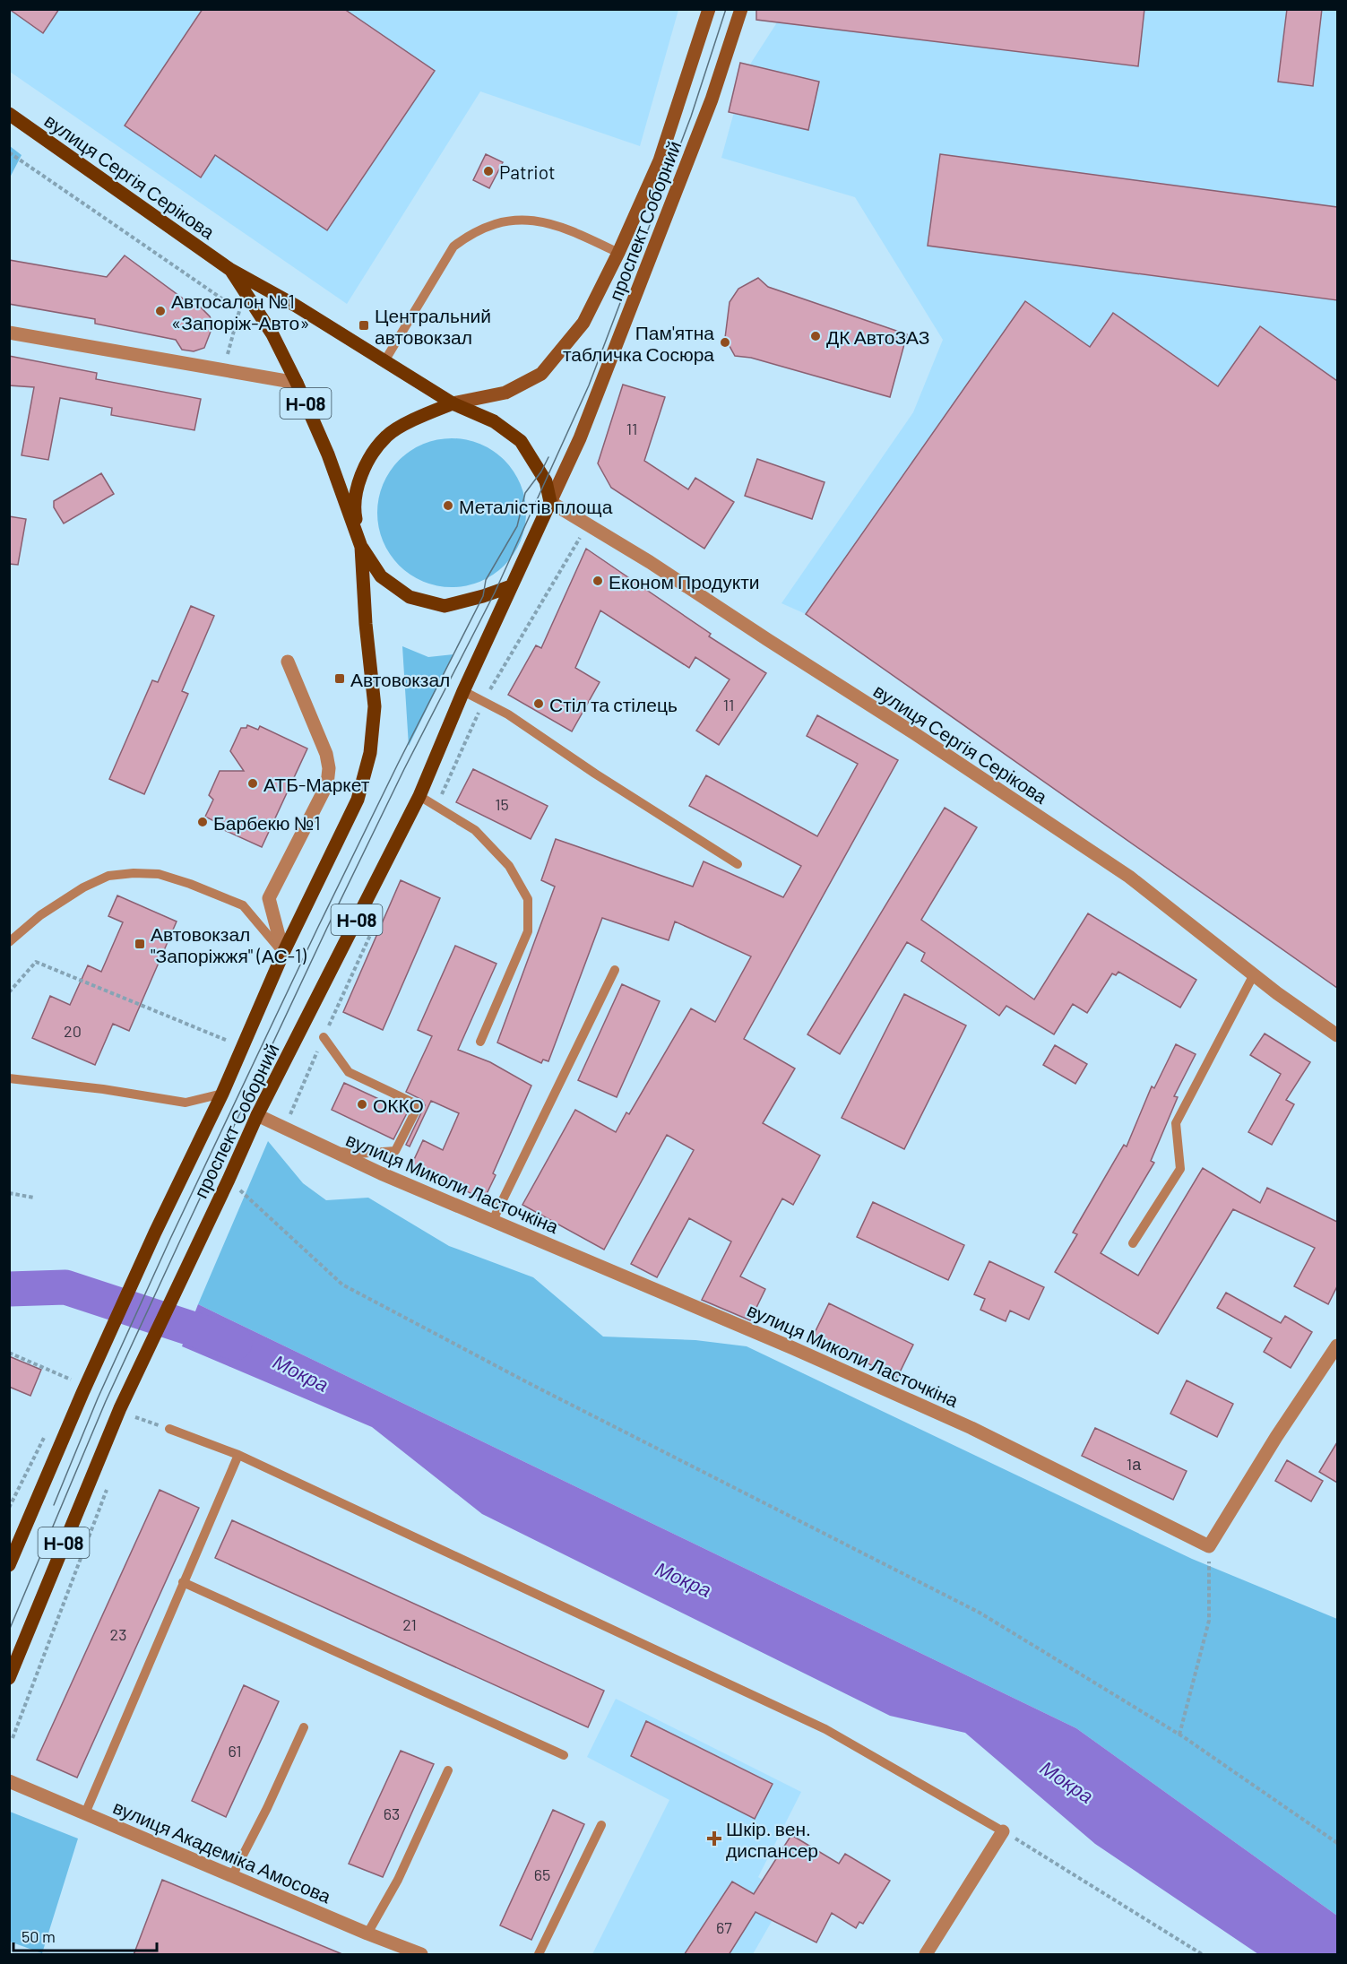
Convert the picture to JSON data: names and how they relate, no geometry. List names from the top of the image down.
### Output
{
  "streets": {
    "main road": ["вулиця Сергія Серікова", "проспект Соборний", "Н-08"],
    "street": ["вулиця Миколи Ласточкіна", "вулиця Академіка Амосова"]
  },
  "crossings": [
    ["вулиця Сергія Серікова", "проспект Соборний"],
    ["вулиця Сергія Серікова", "Н-08"],
    ["проспект Соборний", "Н-08"],
    ["проспект Соборний", "вулиця Миколи Ласточкіна"]
  ],
  "water": ["Мокра"],
  "places": {
    "other": [
      "Patriot",
      "Автосалон №1 «Запоріж-Авто»",
      "ДК АвтоЗАЗ",
      "Пам'ятна табличка Сосюра",
      "Металістів площа",
      "Економ Продукти",
      "Стіл та стілець",
      "АТБ-Маркет",
      "Барбекю №1",
      "ОККО"
    ],
    "transit": ["Центральний автовокзал", "Автовокзал", "Автовокзал \"Запоріжжя\" (АС-1)"],
    "health": ["Шкір. вен. диспансер"]
  },
  "house_numbers": [
    "11",
    "11",
    "15",
    "20",
    "1а",
    "21",
    "23",
    "61",
    "63",
    "65",
    "67"
  ],
  "scale_bar": "50 m"
}
